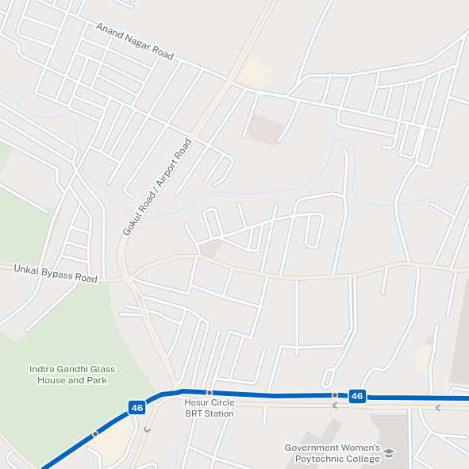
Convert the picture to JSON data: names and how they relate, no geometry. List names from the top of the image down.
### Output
{
  "streets": {
    "main road": ["Gokul Road / Airport Road", "Unkal Bypass Road"],
    "street": ["Anand Nagar Road"]
  },
  "crossings": [
    ["Anand Nagar Road", "Gokul Road / Airport Road"],
    ["Gokul Road / Airport Road", "Unkal Bypass Road"]
  ],
  "parks": ["Indira Gandhi Glass House and Park"],
  "places": {
    "other": ["Hosur Circle BRT Station"],
    "school or university": ["Government Women's Poytechnic College"]
  },
  "lines": ["transit line 46"]
}
